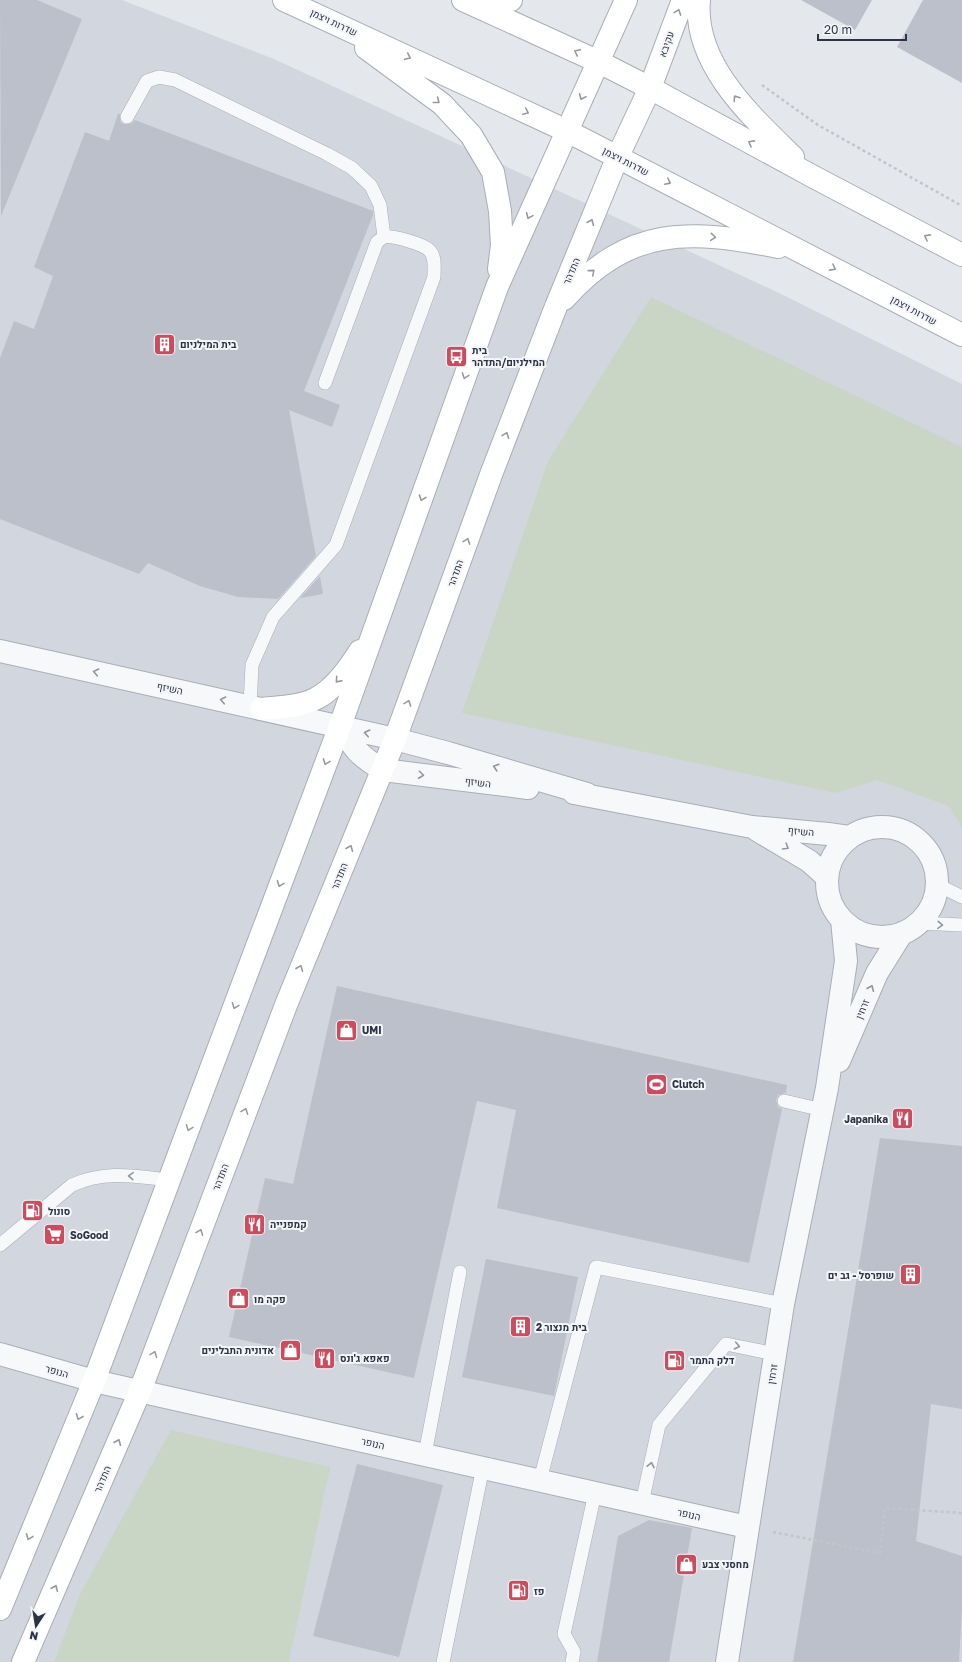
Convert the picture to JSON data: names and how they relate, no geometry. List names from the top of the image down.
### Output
{
  "streets": {
    "street": [
      "שדרות ויצמן",
      "עקיבא",
      "התדהר",
      "השיזף",
      "זרחין",
      "הנופר"
    ]
  },
  "crossings": [
    ["שדרות ויצמן", "התדהר"],
    ["עקיבא", "התדהר"],
    ["התדהר", "השיזף"],
    ["התדהר", "הנופר"],
    ["השיזף", "זרחין"],
    ["זרחין", "הנופר"]
  ],
  "places": {
    "building": ["בית המילניום", "שופרסל - גב ים", "בית מנצור 2"],
    "bus stop": ["בית המילניום/התדהר"],
    "shop": [
      "UMI",
      "פקה מו",
      "אדונית התבלינים",
      "מחסני צבע"
    ],
    "sports": ["Clutch"],
    "restaurant": ["Japanika", "קמפנייה", "פאפא ג'ונס"],
    "fuel station": ["סונול", "דלק התמר", "פז"],
    "supermarket": ["SoGood"]
  },
  "scale_bar": "20 m",
  "north": "bottom"
}
